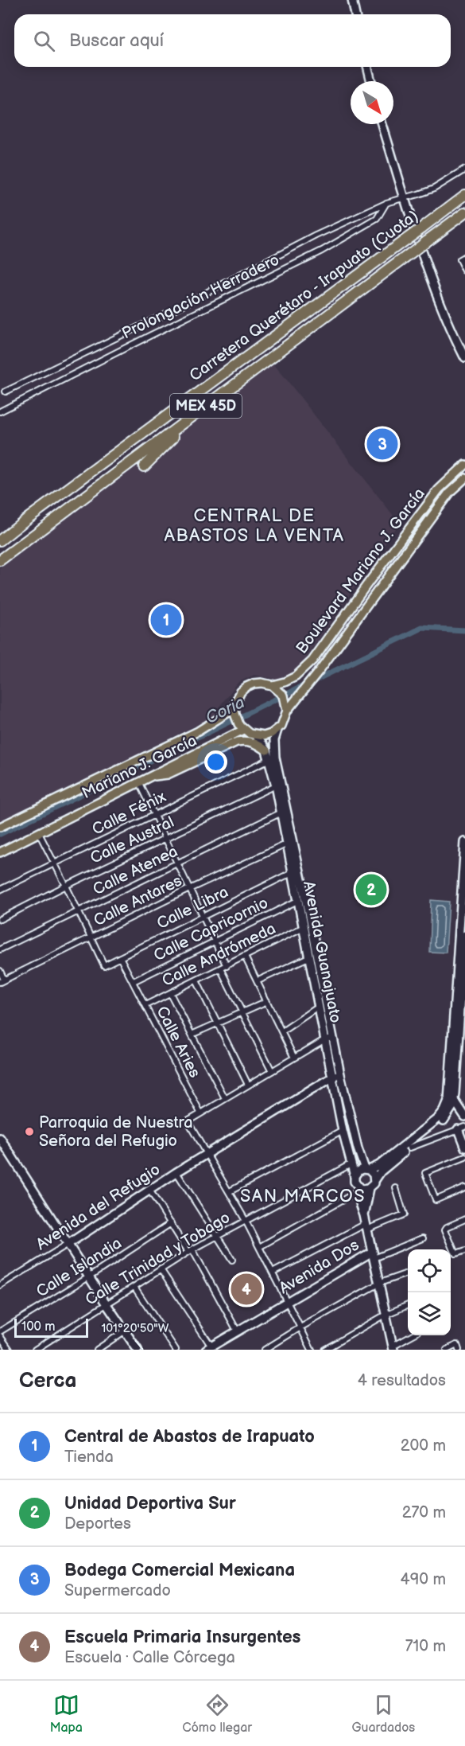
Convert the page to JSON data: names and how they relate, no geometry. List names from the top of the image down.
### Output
{
  "streets": {
    "highway": ["Carretera Querétaro - Irapuato (Cuota)", "MEX 45D"],
    "main road": ["Boulevard Mariano J. García", "Mariano J. García"],
    "street": [
      "Prolongación Herradero",
      "Calle Fénix",
      "Calle Austral",
      "Calle Atenea",
      "Calle Antares",
      "Calle Libra",
      "Calle Capricornio",
      "Avenida Guanajuato",
      "Calle Andrómeda",
      "Calle Aries",
      "Avenida del Refugio",
      "Calle Trinidad y Tobago",
      "Avenida Dos",
      "Calle Islandia"
    ]
  },
  "crossings": [
    ["Boulevard Mariano J. García", "Mariano J. García"],
    ["Boulevard Mariano J. García", "Avenida Guanajuato"],
    ["Mariano J. García", "Avenida Guanajuato"],
    ["Calle Fénix", "Avenida Guanajuato"],
    ["Calle Austral", "Avenida Guanajuato"],
    ["Calle Atenea", "Avenida Guanajuato"],
    ["Calle Antares", "Calle Libra"],
    ["Calle Antares", "Avenida Guanajuato"],
    ["Calle Libra", "Avenida Guanajuato"],
    ["Calle Libra", "Calle Aries"],
    ["Calle Capricornio", "Avenida Guanajuato"],
    ["Calle Capricornio", "Calle Aries"],
    ["Avenida Guanajuato", "Calle Andrómeda"],
    ["Avenida Guanajuato", "Avenida del Refugio"],
    ["Avenida Guanajuato", "Calle Trinidad y Tobago"],
    ["Calle Andrómeda", "Calle Aries"]
  ],
  "districts": ["CENTRAL DE ABASTOS LA VENTA", "SAN MARCOS"],
  "water": ["Coria"],
  "places": ["Parroquia de Nuestra Señora del Refugio"],
  "scale_bar": "100 m",
  "north": "bottom right",
  "page": {
    "search": "Buscar aquí",
    "pins": [
      "3",
      "1",
      "2",
      "4"
    ],
    "scale": "100 m",
    "heading": ["Cerca", "4 resultados"],
    "list": [
      {
        "mark": "1",
        "name": "Central de Abastos de Irapuato",
        "note": "Tienda",
        "value": "200 m"
      },
      {
        "mark": "2",
        "name": "Unidad Deportiva Sur",
        "note": "Deportes",
        "value": "270 m"
      },
      {
        "mark": "3",
        "name": "Bodega Comercial Mexicana",
        "note": "Supermercado",
        "value": "490 m"
      },
      {
        "mark": "4",
        "name": "Escuela Primaria Insurgentes",
        "note": "Escuela · Calle Córcega",
        "value": "710 m"
      }
    ],
    "nav": ["Mapa", "Cómo llegar", "Guardados"]
  },
  "coordinates": ["101°20'50\"W"]
}
